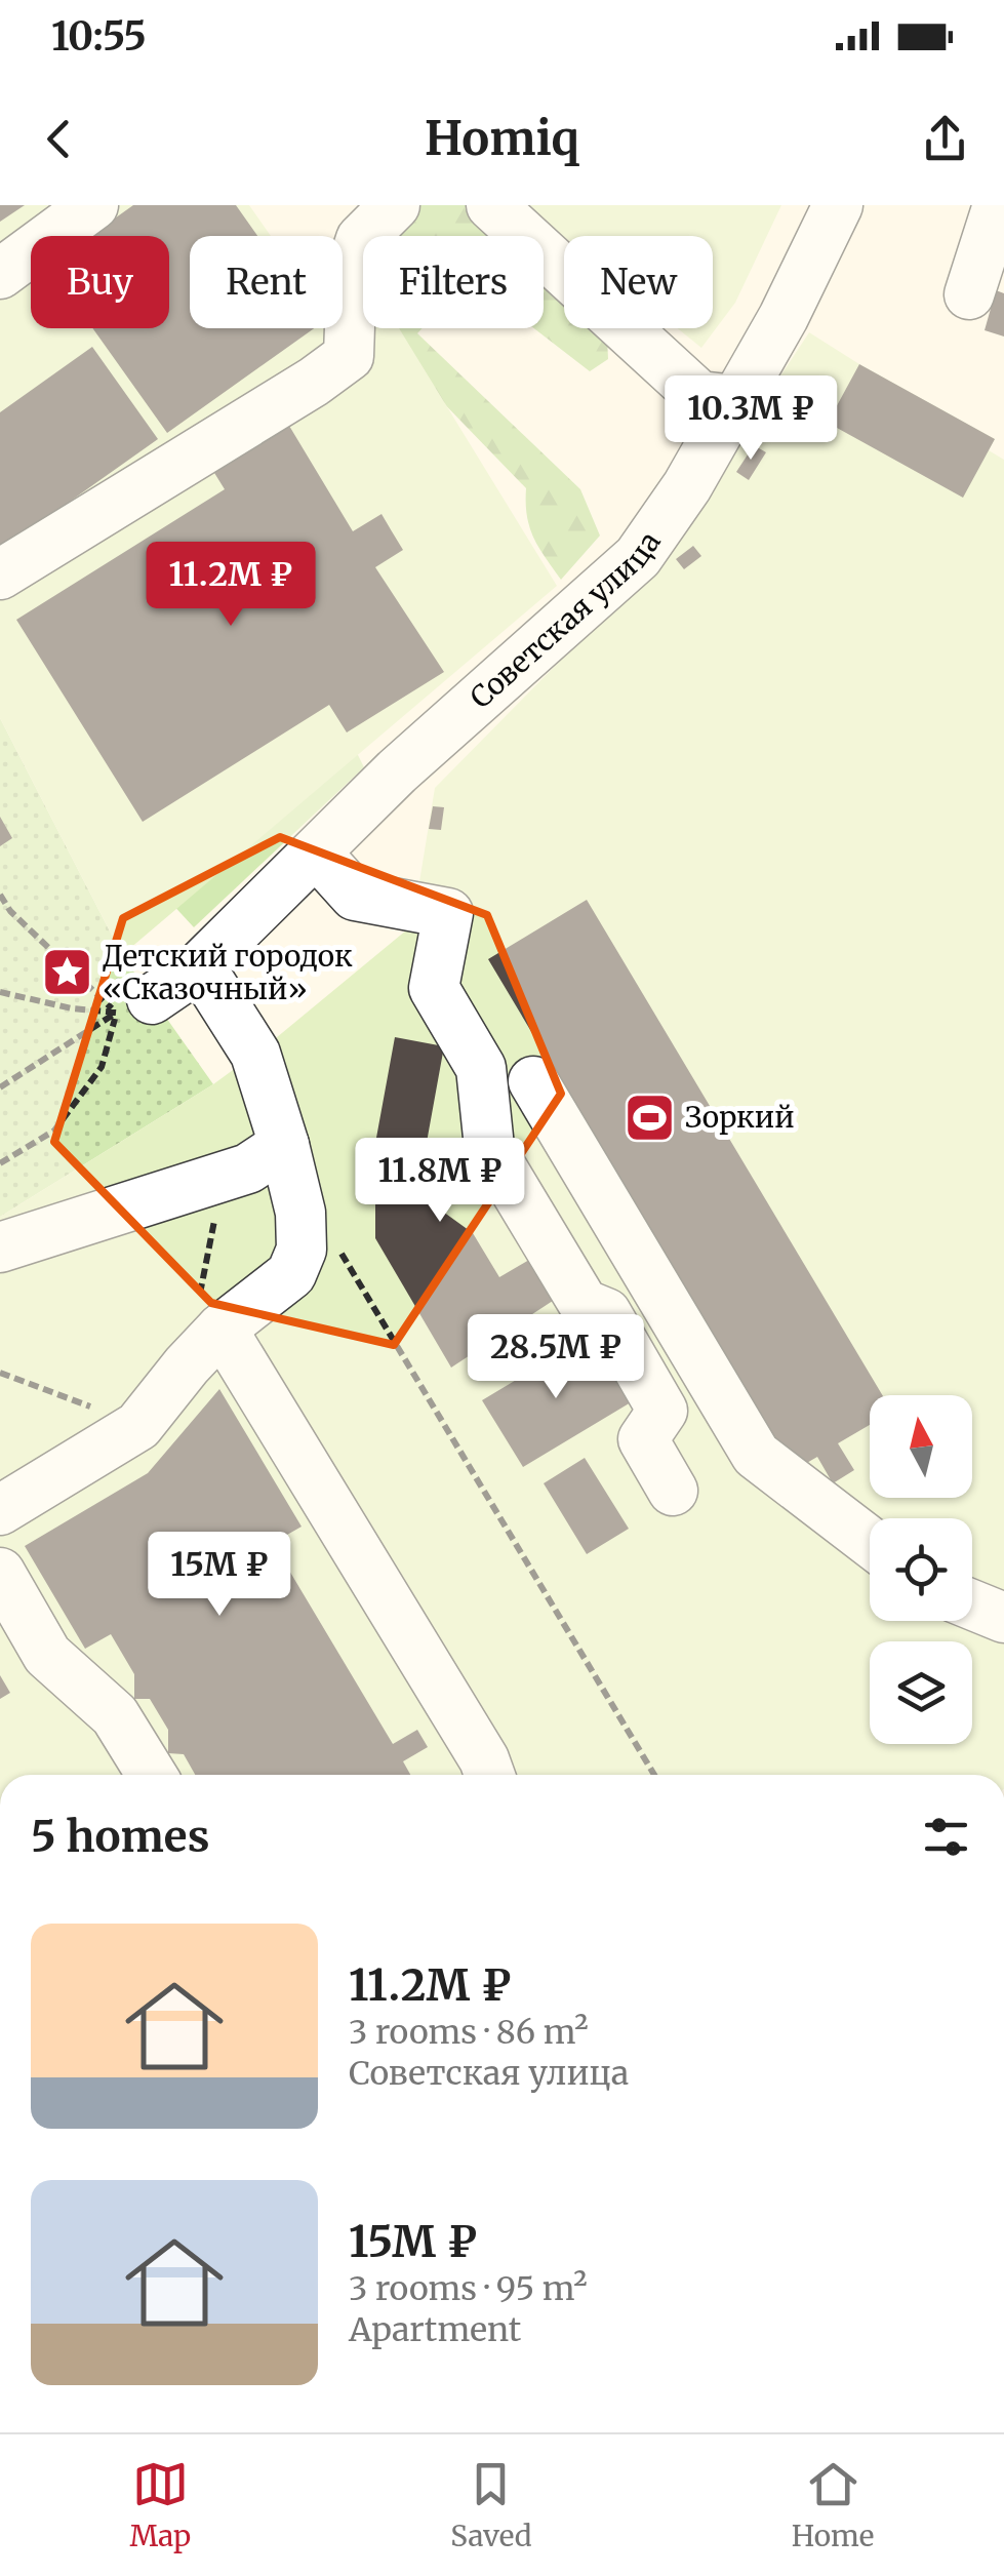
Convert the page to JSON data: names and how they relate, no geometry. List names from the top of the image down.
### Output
{
  "streets": {
    "street": ["Советская улица"]
  },
  "places": {
    "place": ["Детский городок «Сказочный»"],
    "sports": ["Зоркий"]
  },
  "north": "top",
  "page": {
    "status": "10:55",
    "header": "Homiq",
    "chip": [
      "Buy",
      "Rent",
      "Filters",
      "New"
    ],
    "price": [
      "10.3M ₽",
      "11.2M ₽",
      "11.8M ₽",
      "28.5M ₽",
      "15M ₽"
    ],
    "heading": "5 homes",
    "list": [
      {
        "name": "11.2M ₽",
        "note": "3 rooms · 86 m² · Советская улица"
      },
      {
        "name": "15M ₽",
        "note": "3 rooms · 95 m² · Apartment"
      }
    ],
    "tabs": ["Map", "Saved", "Home"]
  }
}
